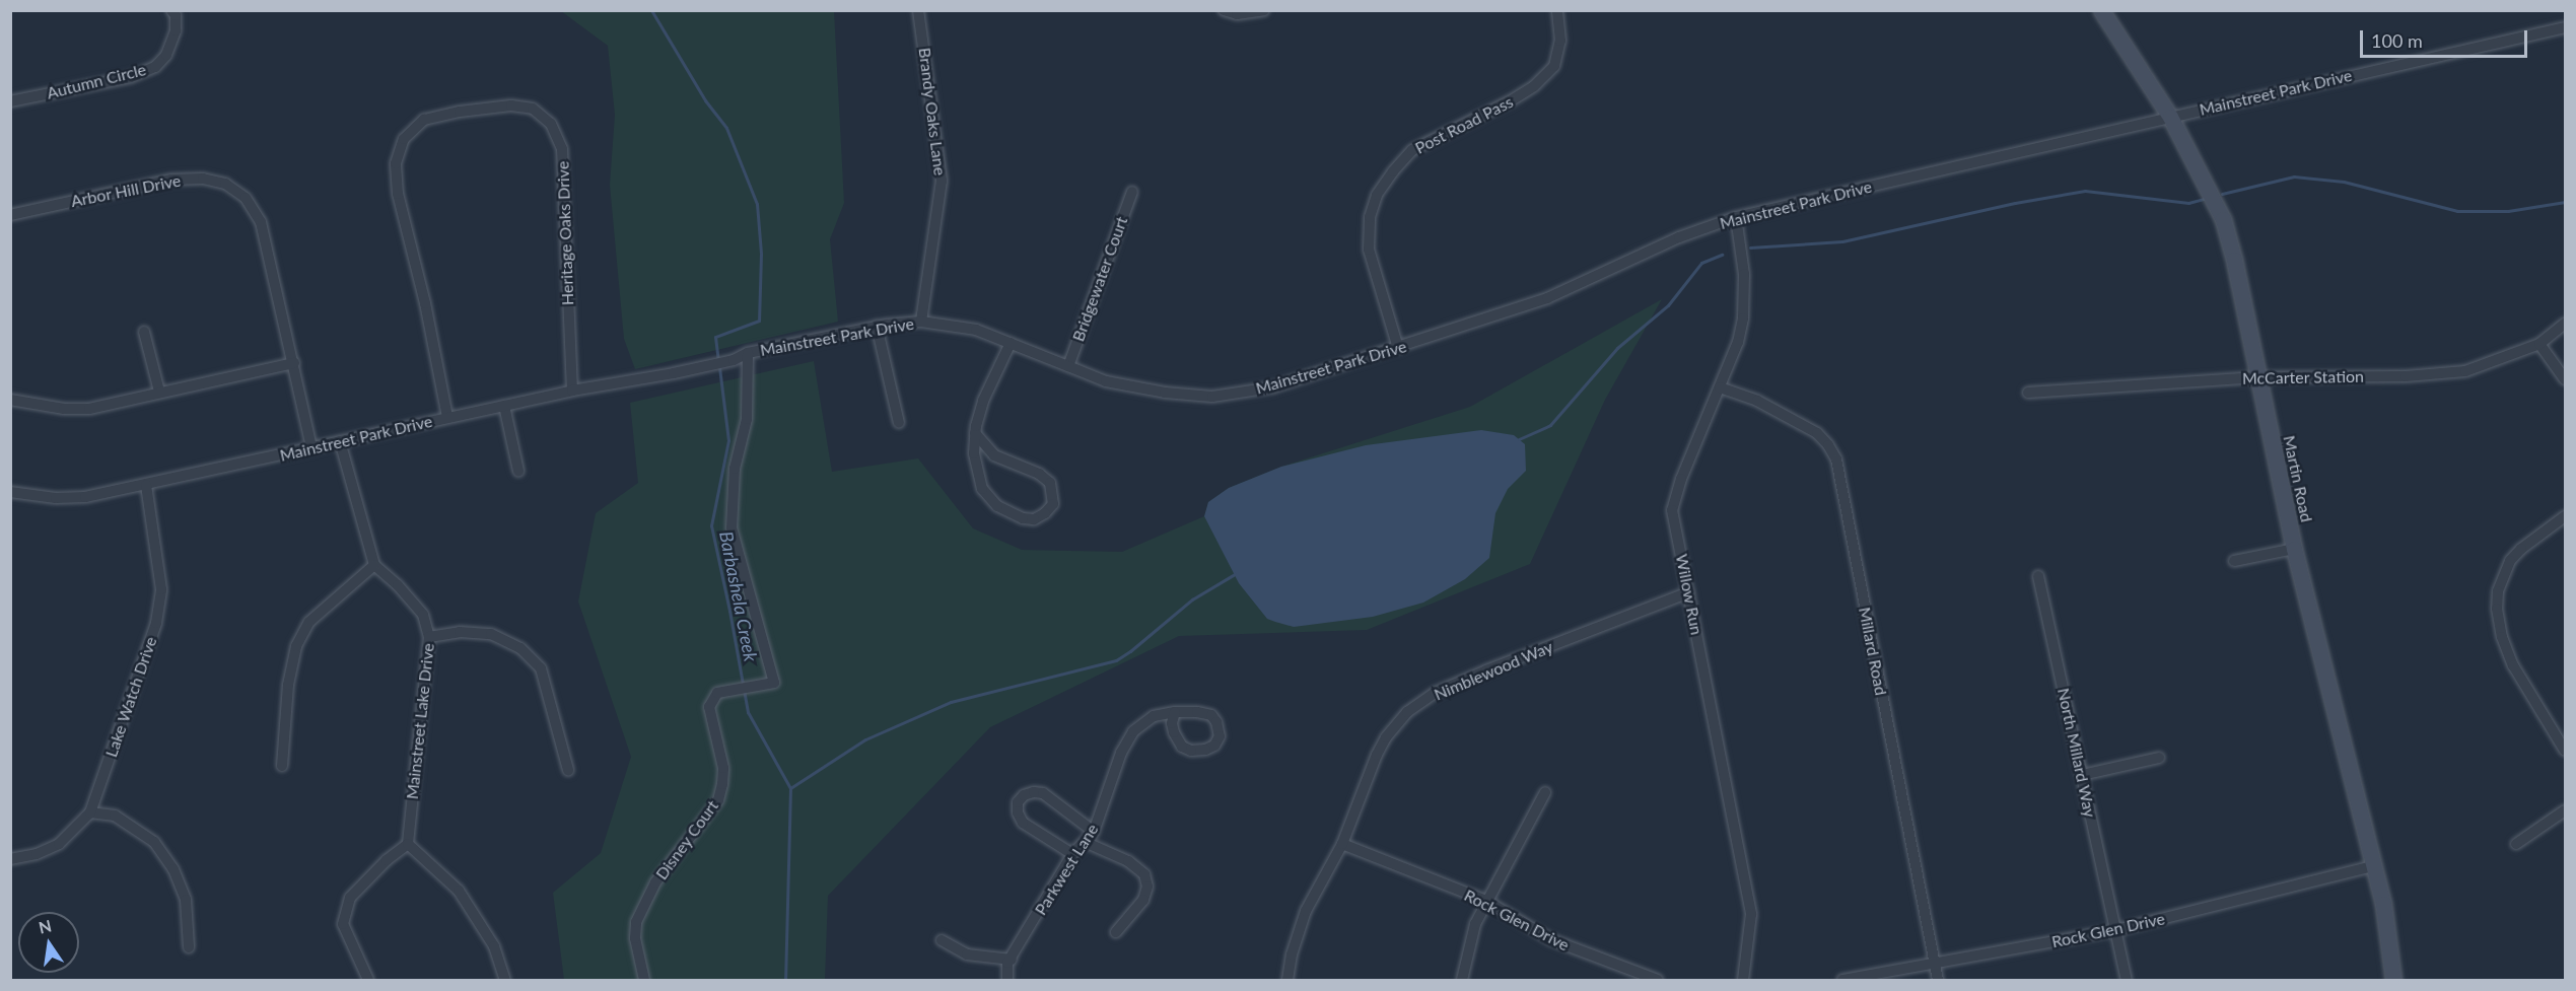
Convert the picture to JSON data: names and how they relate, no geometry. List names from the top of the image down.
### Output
{
  "streets": {
    "street": [
      "Autumn Circle",
      "Mainstreet Park Drive",
      "Brandy Oaks Lane",
      "Post Road Pass",
      "Arbor Hill Drive",
      "Heritage Oaks Drive",
      "Bridgewater Court",
      "McCarter Station",
      "Martin Road",
      "Willow Run",
      "Millard Road",
      "Nimblewood Way",
      "Lake Watch Drive",
      "Mainstreet Lake Drive",
      "North Millard Way",
      "Disney Court",
      "Parkwest Lane",
      "Rock Glen Drive"
    ]
  },
  "crossings": [
    ["Mainstreet Park Drive", "Brandy Oaks Lane"],
    ["Mainstreet Park Drive", "Post Road Pass"],
    ["Mainstreet Park Drive", "Arbor Hill Drive"],
    ["Mainstreet Park Drive", "Heritage Oaks Drive"],
    ["Mainstreet Park Drive", "Bridgewater Court"],
    ["Mainstreet Park Drive", "Martin Road"],
    ["Mainstreet Park Drive", "Willow Run"],
    ["Mainstreet Park Drive", "Lake Watch Drive"],
    ["Mainstreet Park Drive", "Disney Court"],
    ["McCarter Station", "Martin Road"],
    ["Martin Road", "Rock Glen Drive"],
    ["Willow Run", "Millard Road"],
    ["Willow Run", "Nimblewood Way"],
    ["Millard Road", "Rock Glen Drive"],
    ["Nimblewood Way", "Rock Glen Drive"],
    ["North Millard Way", "Rock Glen Drive"]
  ],
  "water": ["Barbashela Creek"],
  "scale_bar": "100 m",
  "north": "top"
}
